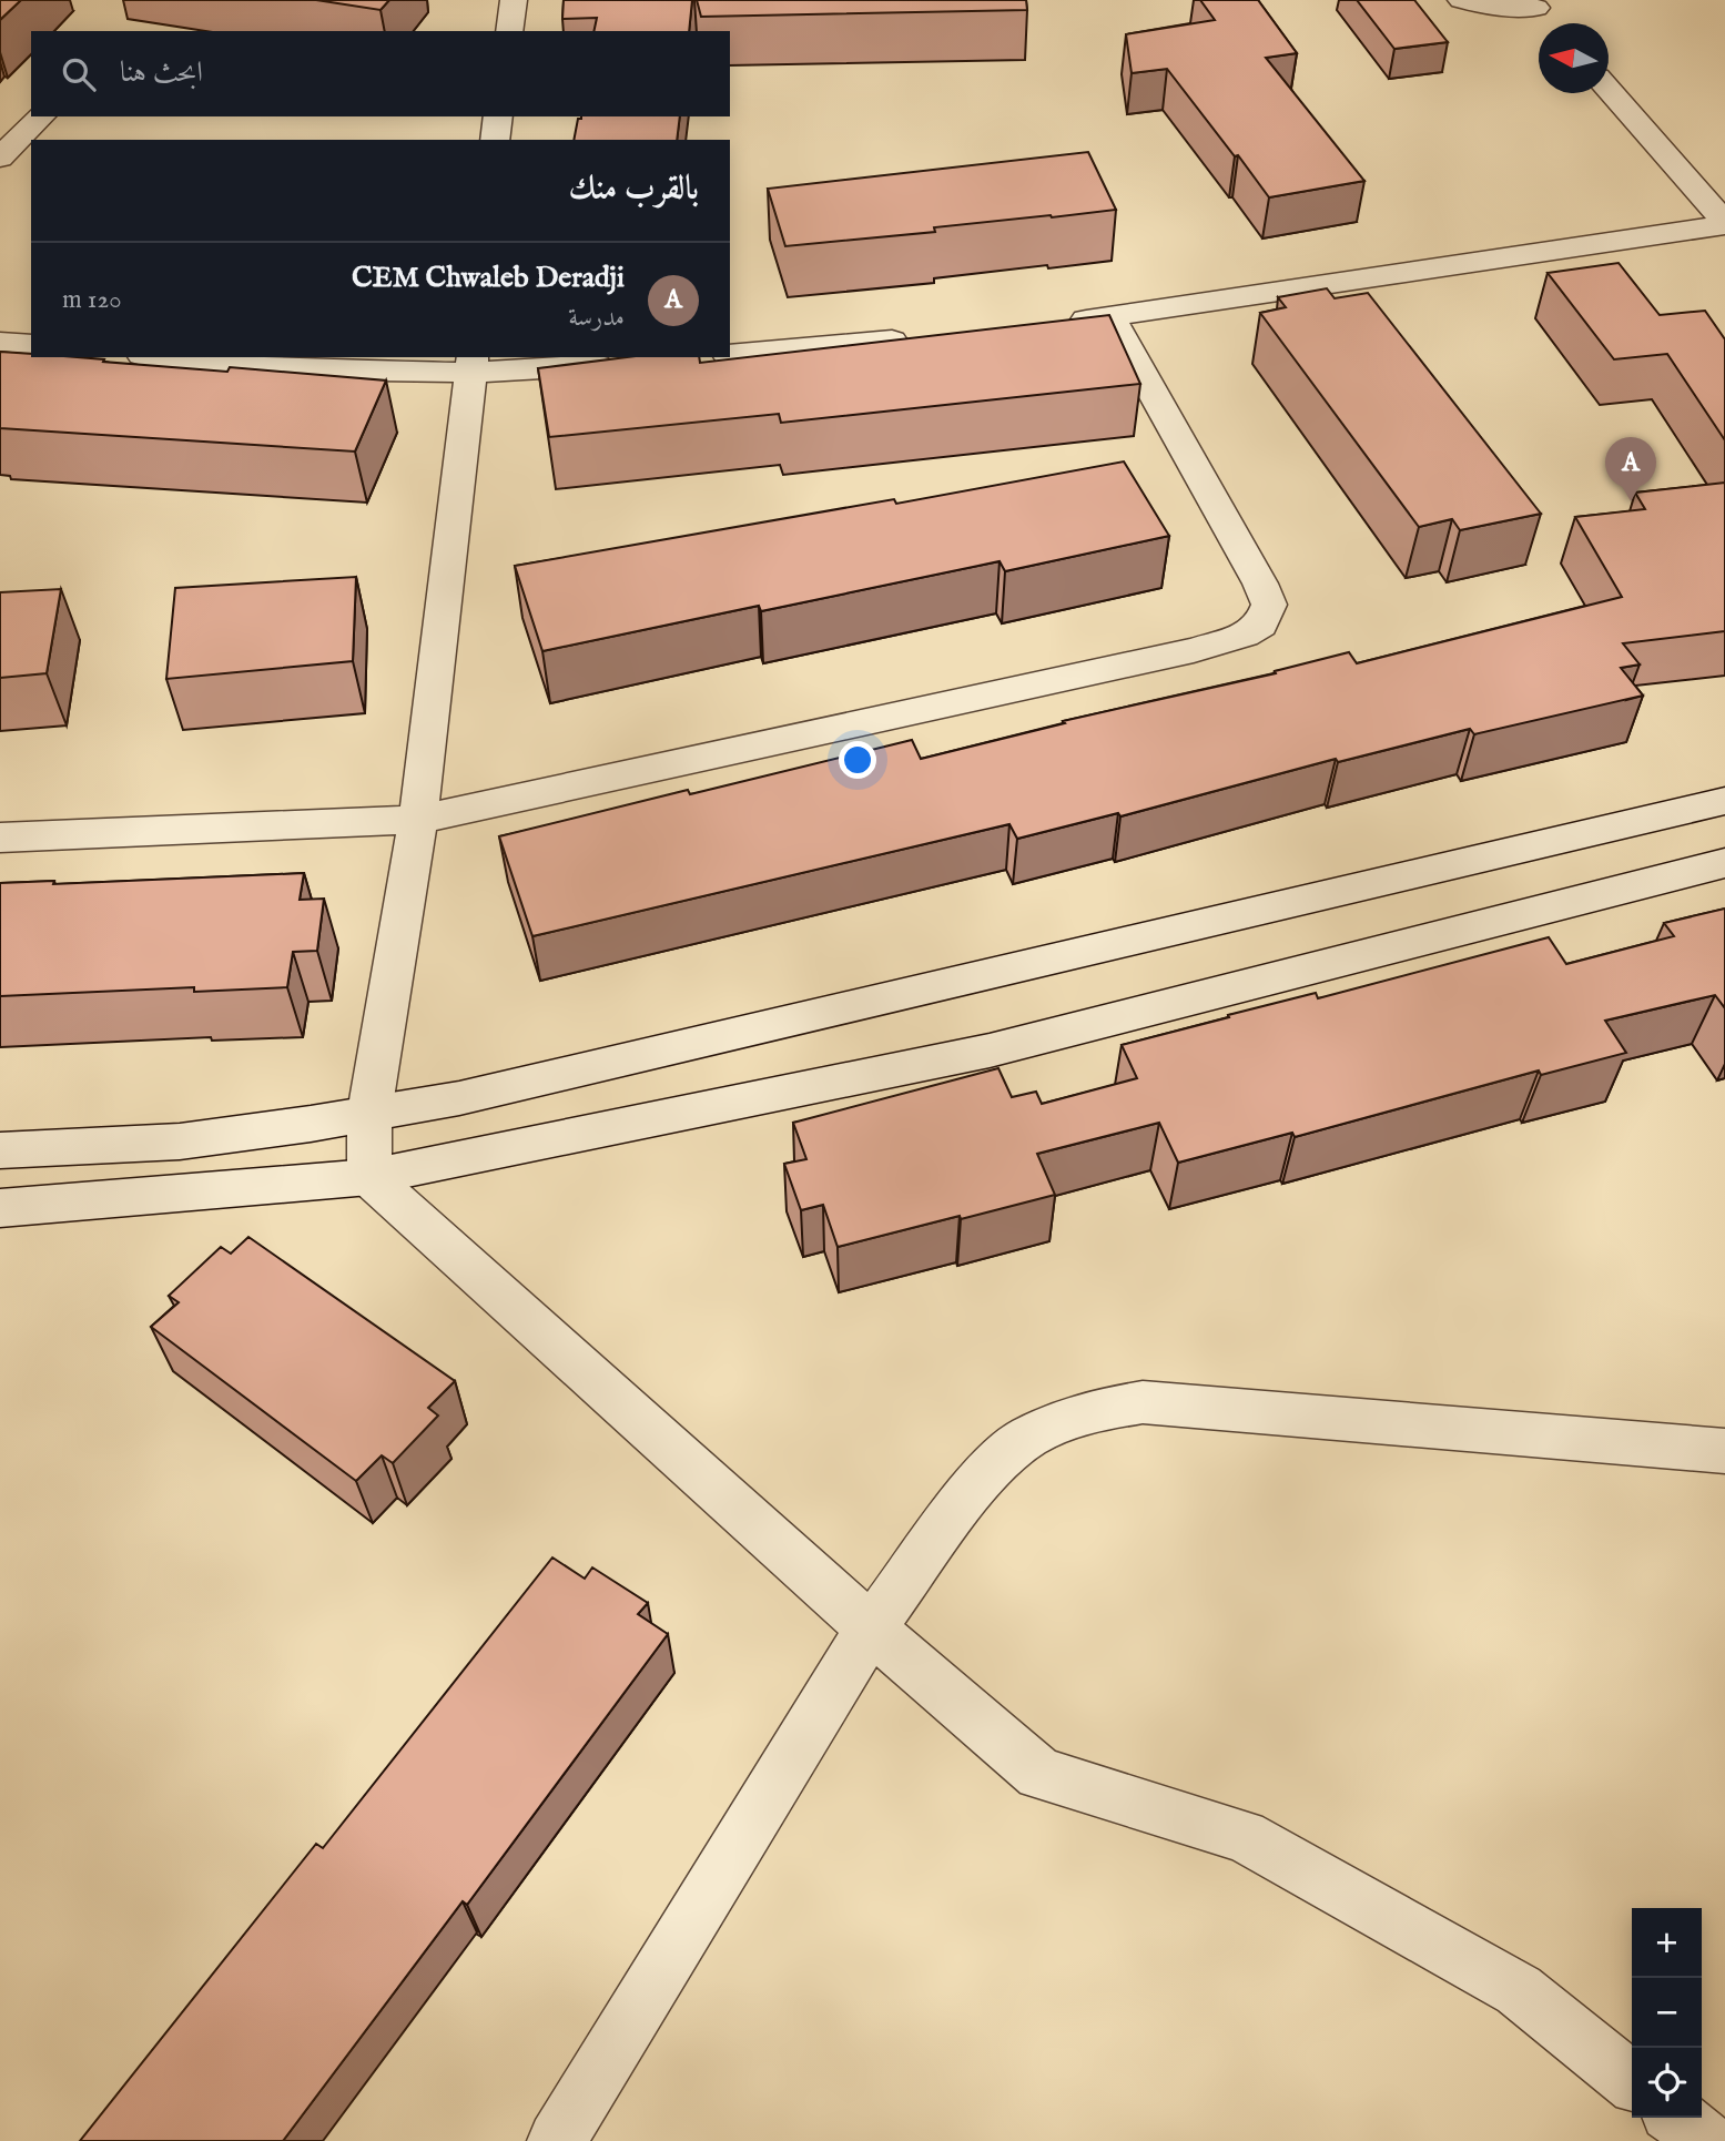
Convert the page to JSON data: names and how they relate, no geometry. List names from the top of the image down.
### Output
{
  "north": "left",
  "page": {
    "search": "ابحث هنا",
    "heading": "بالقرب منك",
    "list": [
      {
        "mark": "A",
        "name": "CEM Chwaleb Deradji",
        "note": "مدرسة",
        "value": "120 m"
      }
    ],
    "pins": "A",
    "map_buttons": ["+", "−"]
  }
}
